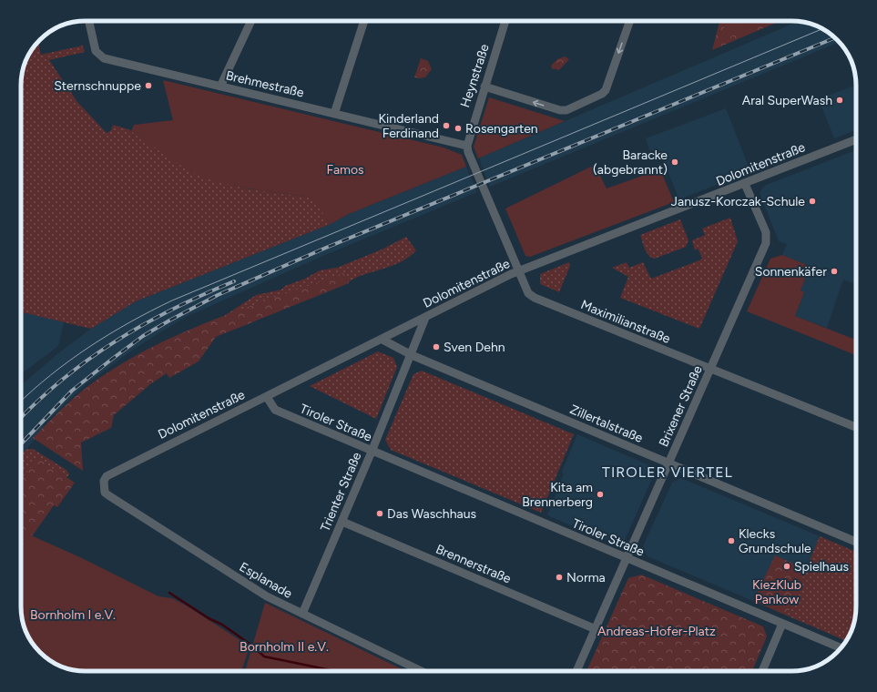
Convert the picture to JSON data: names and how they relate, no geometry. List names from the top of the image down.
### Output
{
  "streets": {
    "street": [
      "Heynstraße",
      "Brehmestraße",
      "Dolomitenstraße",
      "Maximilianstraße",
      "Brixener Straße",
      "Tiroler Straße",
      "Zillertalstraße",
      "Trienter Straße",
      "Brennerstraße",
      "Esplanade"
    ]
  },
  "crossings": [
    ["Heynstraße", "Brehmestraße"],
    ["Heynstraße", "Maximilianstraße"],
    ["Brehmestraße", "Maximilianstraße"],
    ["Dolomitenstraße", "Maximilianstraße"],
    ["Dolomitenstraße", "Brixener Straße"],
    ["Dolomitenstraße", "Tiroler Straße"],
    ["Dolomitenstraße", "Zillertalstraße"],
    ["Dolomitenstraße", "Trienter Straße"],
    ["Dolomitenstraße", "Esplanade"],
    ["Maximilianstraße", "Brixener Straße"],
    ["Brixener Straße", "Tiroler Straße"],
    ["Brixener Straße", "Zillertalstraße"],
    ["Brixener Straße", "Brennerstraße"],
    ["Tiroler Straße", "Trienter Straße"],
    ["Zillertalstraße", "Trienter Straße"],
    ["Trienter Straße", "Brennerstraße"],
    ["Trienter Straße", "Esplanade"]
  ],
  "districts": ["TIROLER VIERTEL"],
  "parks": [
    "Famos",
    "KiezKlub Pankow",
    "Bornholm I e.V.",
    "Andreas-Hofer-Platz",
    "Bornholm II e.V."
  ],
  "places": [
    "Sternschnuppe",
    "Aral SuperWash",
    "Kinderland Ferdinand",
    "Rosengarten",
    "Baracke (abgebrannt)",
    "Janusz-Korczak-Schule",
    "Sonnenkäfer",
    "Sven Dehn",
    "Kita am Brennerberg",
    "Das Waschhaus",
    "Klecks Grundschule",
    "Spielhaus",
    "Norma"
  ]
}
